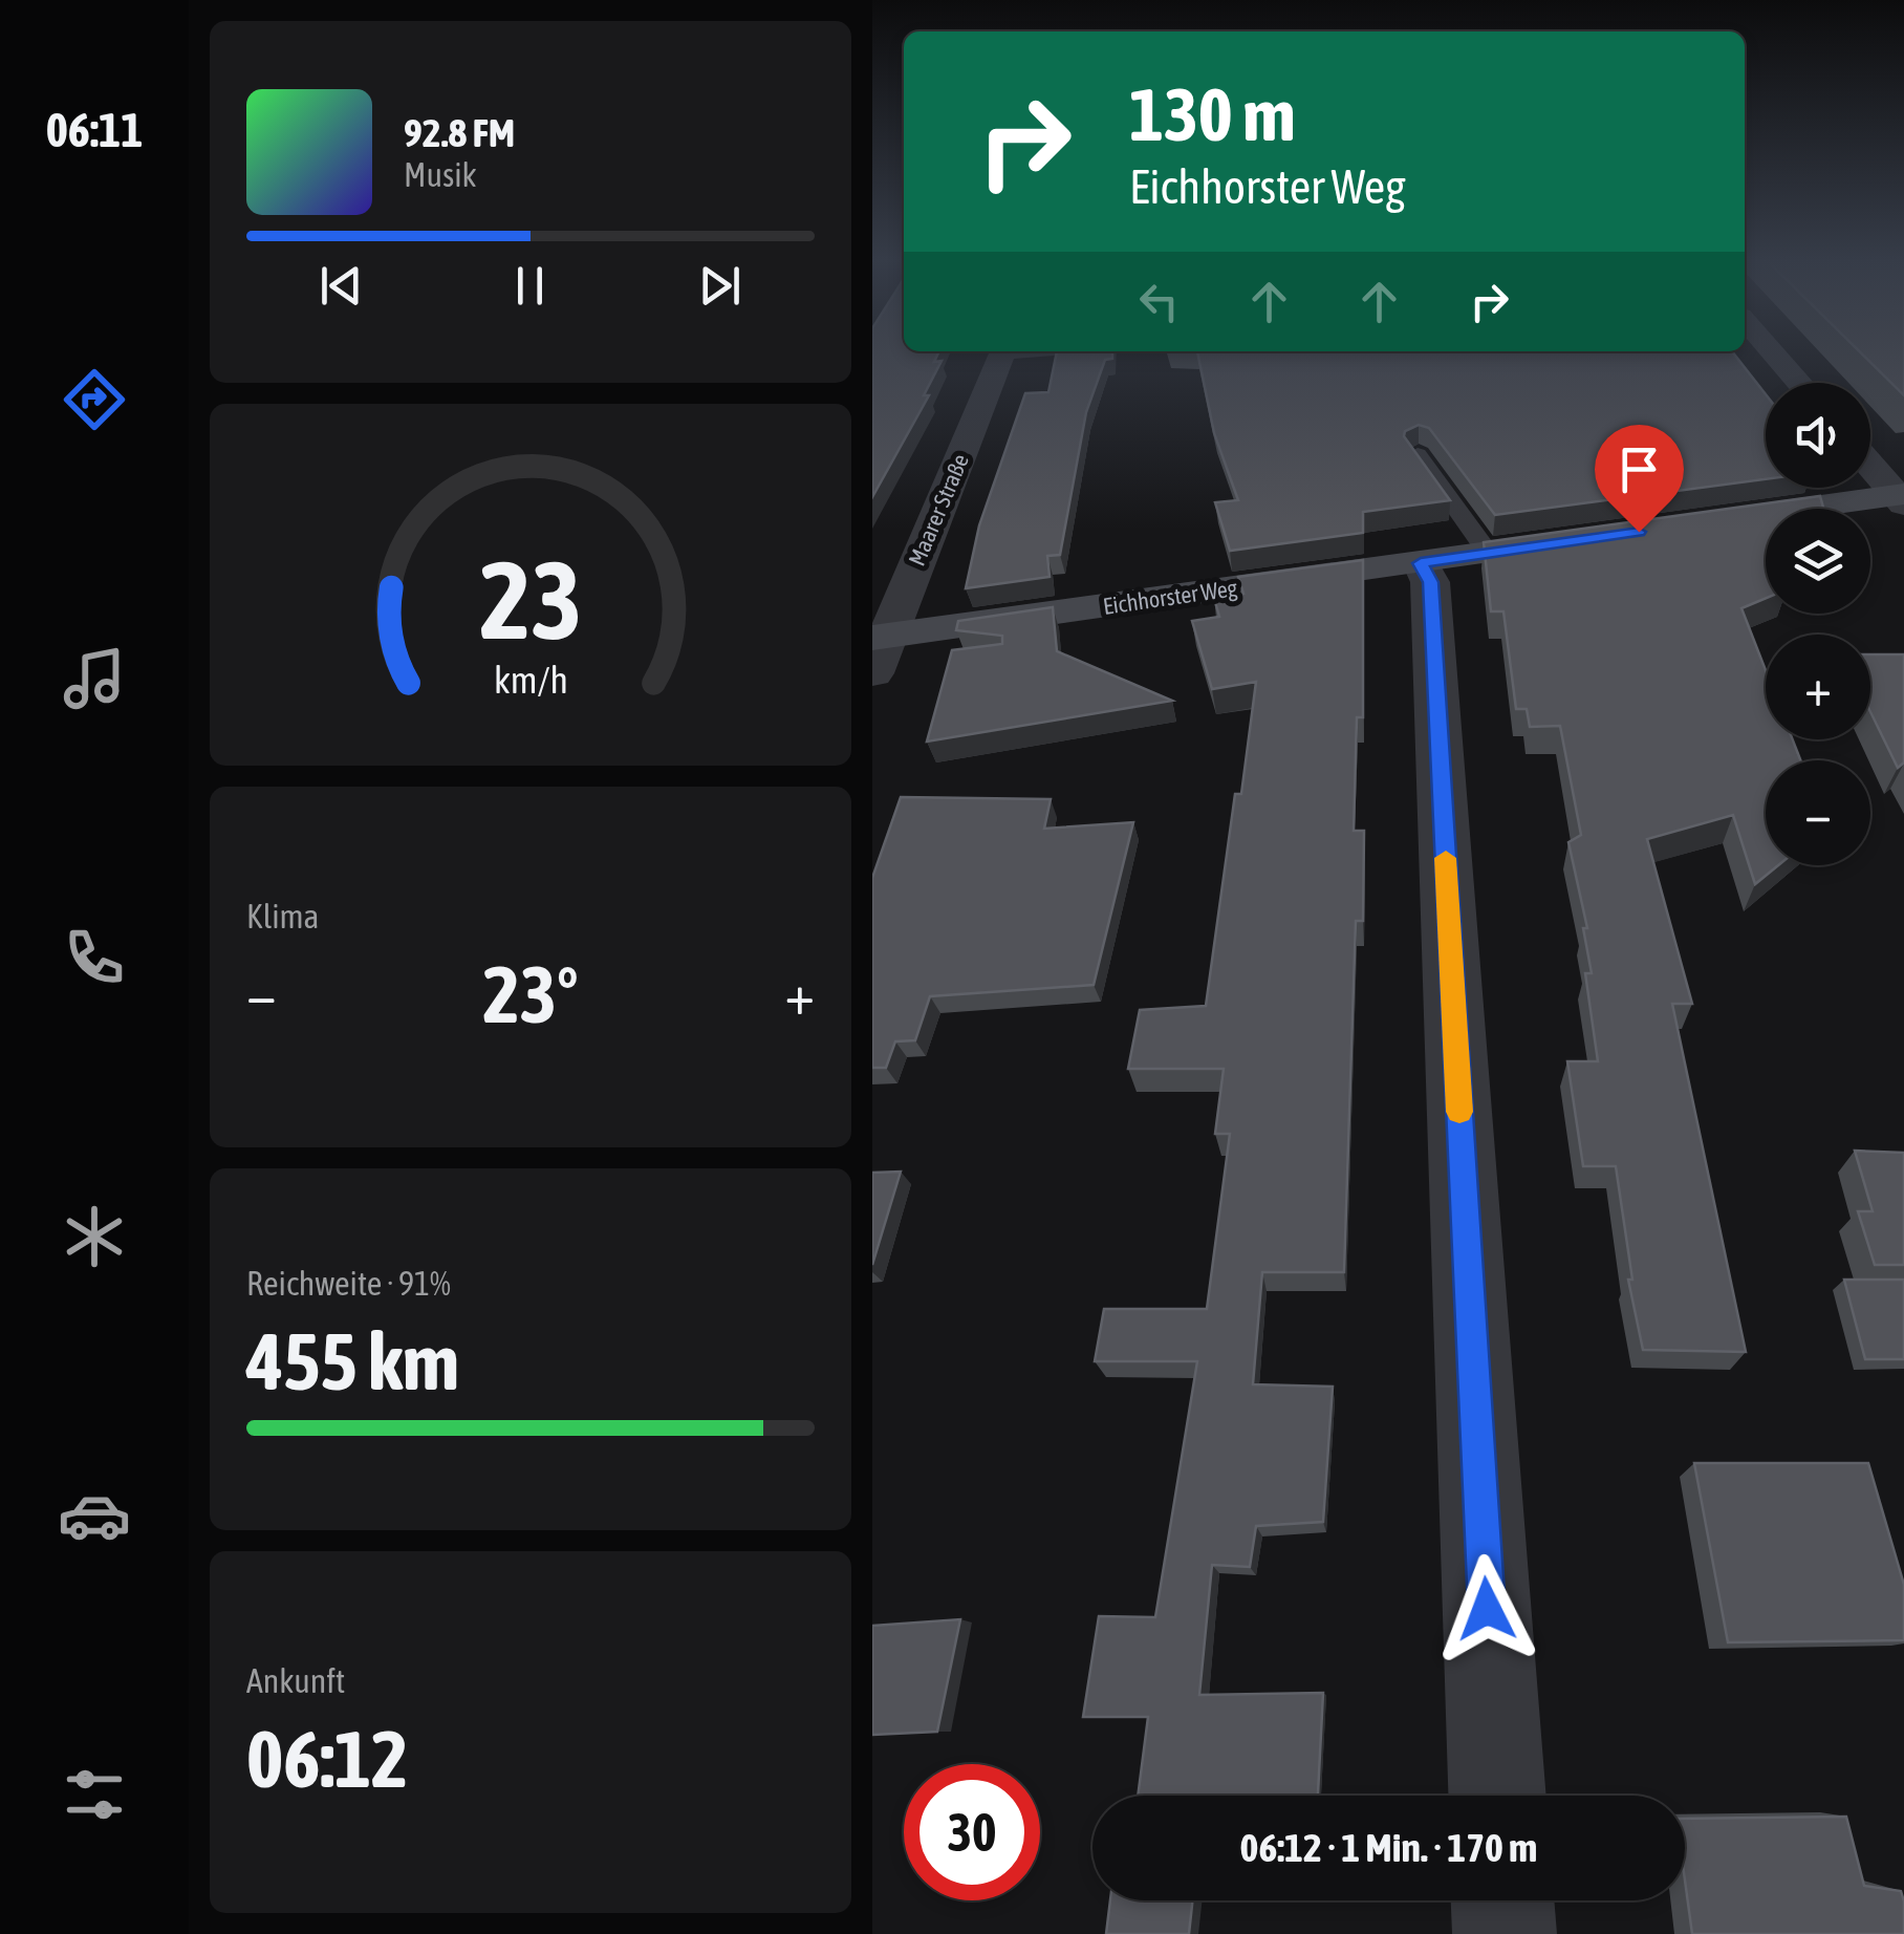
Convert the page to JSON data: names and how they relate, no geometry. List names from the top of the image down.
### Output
{
  "streets": {
    "main road": ["Eichhorster Weg"],
    "street": ["Maarer Straße"]
  },
  "crossings": [
    ["Maarer Straße", "Eichhorster Weg"]
  ],
  "page": {
    "tabs": "06:11",
    "turn": ["130 m", "Eichhorster Weg"],
    "song": ["92.8 FM", "Musik"],
    "map_buttons": ["+", "−"],
    "tile": [
      "Klima",
      ["Reichweite · 91%", "455 km"],
      ["Ankunft", "06:12"]
    ],
    "heat": ["−", "23°", "+"],
    "limit": "30",
    "trip": "06:12 · 1 Min. · 170 m",
    "gauge": ["23", "km/h"]
  }
}
